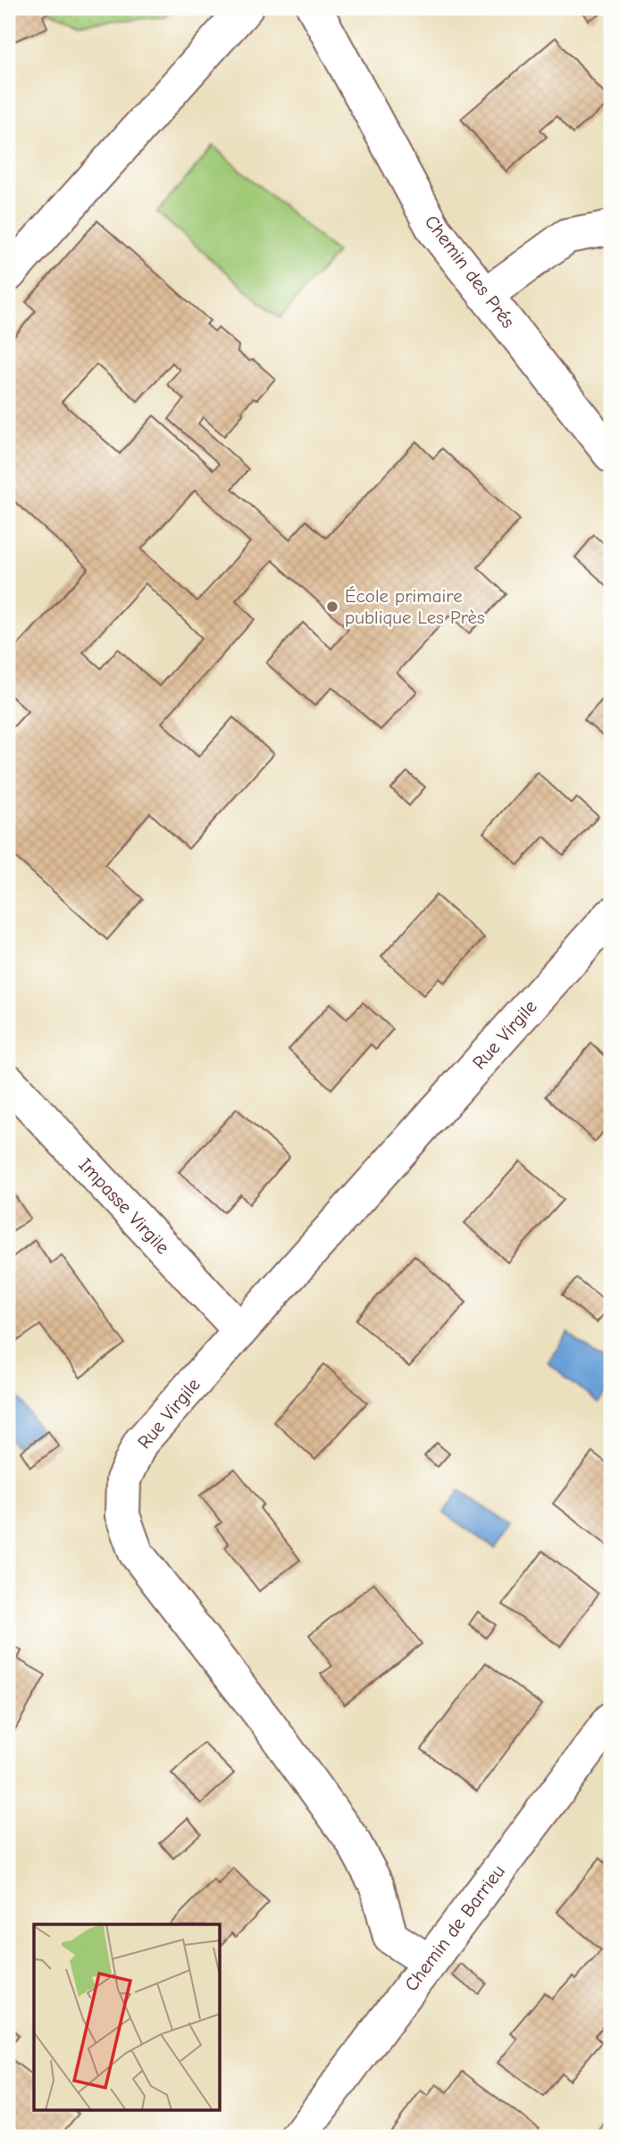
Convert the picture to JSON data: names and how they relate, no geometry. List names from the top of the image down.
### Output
{
  "streets": {
    "street": [
      "Chemin des Prés",
      "Rue Virgile",
      "Impasse Virgile",
      "Chemin de Barrieu"
    ]
  },
  "crossings": [
    ["Rue Virgile", "Impasse Virgile"],
    ["Rue Virgile", "Chemin de Barrieu"]
  ],
  "places": ["École primaire publique Les Près"]
}
